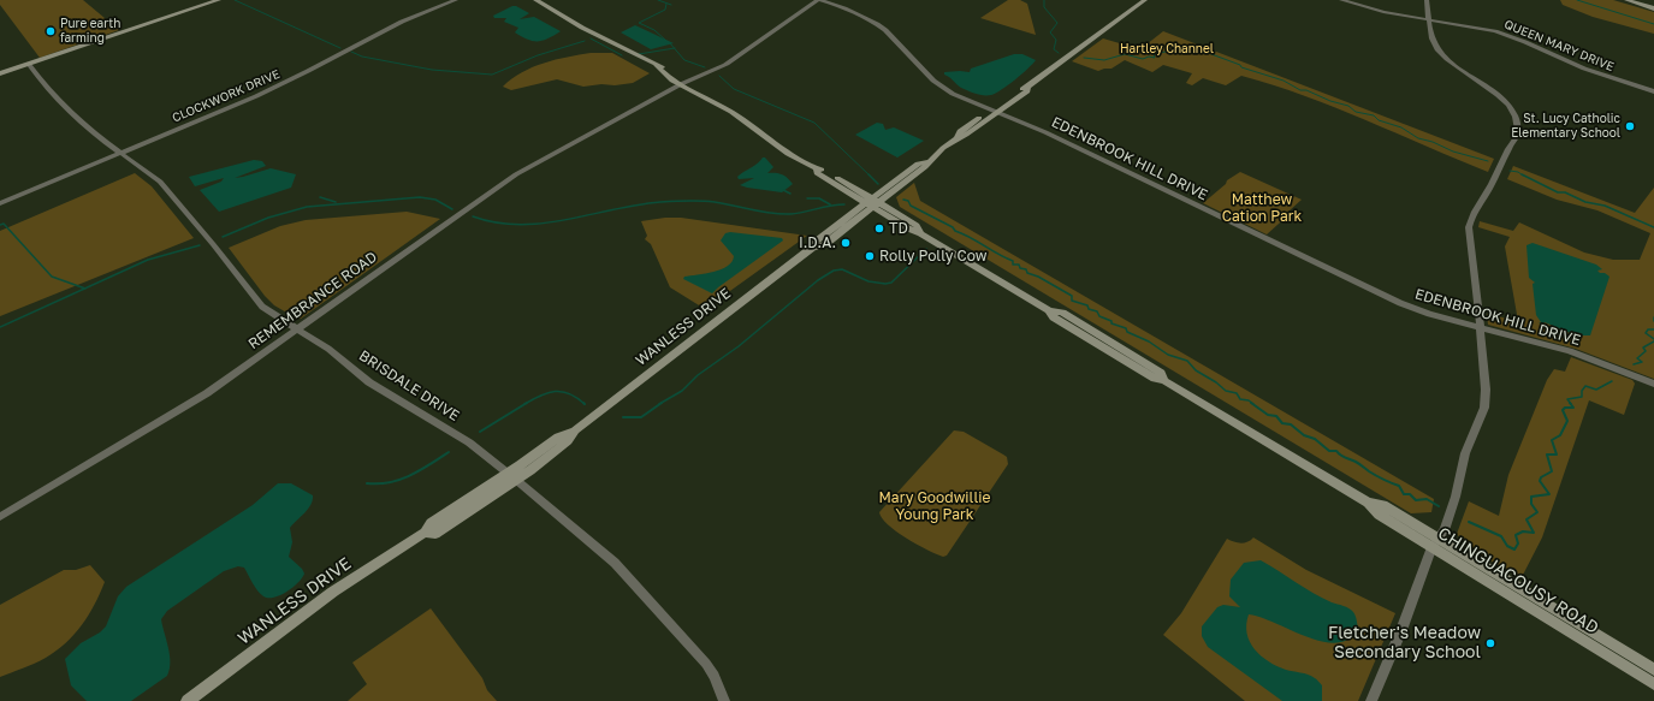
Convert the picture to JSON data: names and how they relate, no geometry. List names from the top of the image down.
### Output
{
  "streets": {
    "main road": ["WANLESS DRIVE", "CHINGUACOUSY ROAD"],
    "street": [
      "QUEEN MARY DRIVE",
      "CLOCKWORK DRIVE",
      "EDENBROOK HILL DRIVE",
      "REMEMBRANCE ROAD",
      "BRISDALE DRIVE"
    ]
  },
  "crossings": [
    ["CLOCKWORK DRIVE", "BRISDALE DRIVE"],
    ["EDENBROOK HILL DRIVE", "REMEMBRANCE ROAD"],
    ["EDENBROOK HILL DRIVE", "WANLESS DRIVE"],
    ["REMEMBRANCE ROAD", "BRISDALE DRIVE"],
    ["REMEMBRANCE ROAD", "CHINGUACOUSY ROAD"],
    ["WANLESS DRIVE", "BRISDALE DRIVE"],
    ["WANLESS DRIVE", "CHINGUACOUSY ROAD"]
  ],
  "parks": ["Hartley Channel", "Matthew Cation Park", "Mary Goodwillie Young Park"],
  "places": [
    "Pure earth farming",
    "St. Lucy Catholic Elementary School",
    "TD",
    "I.D.A.",
    "Rolly Polly Cow",
    "Fletcher's Meadow Secondary School"
  ]
}
